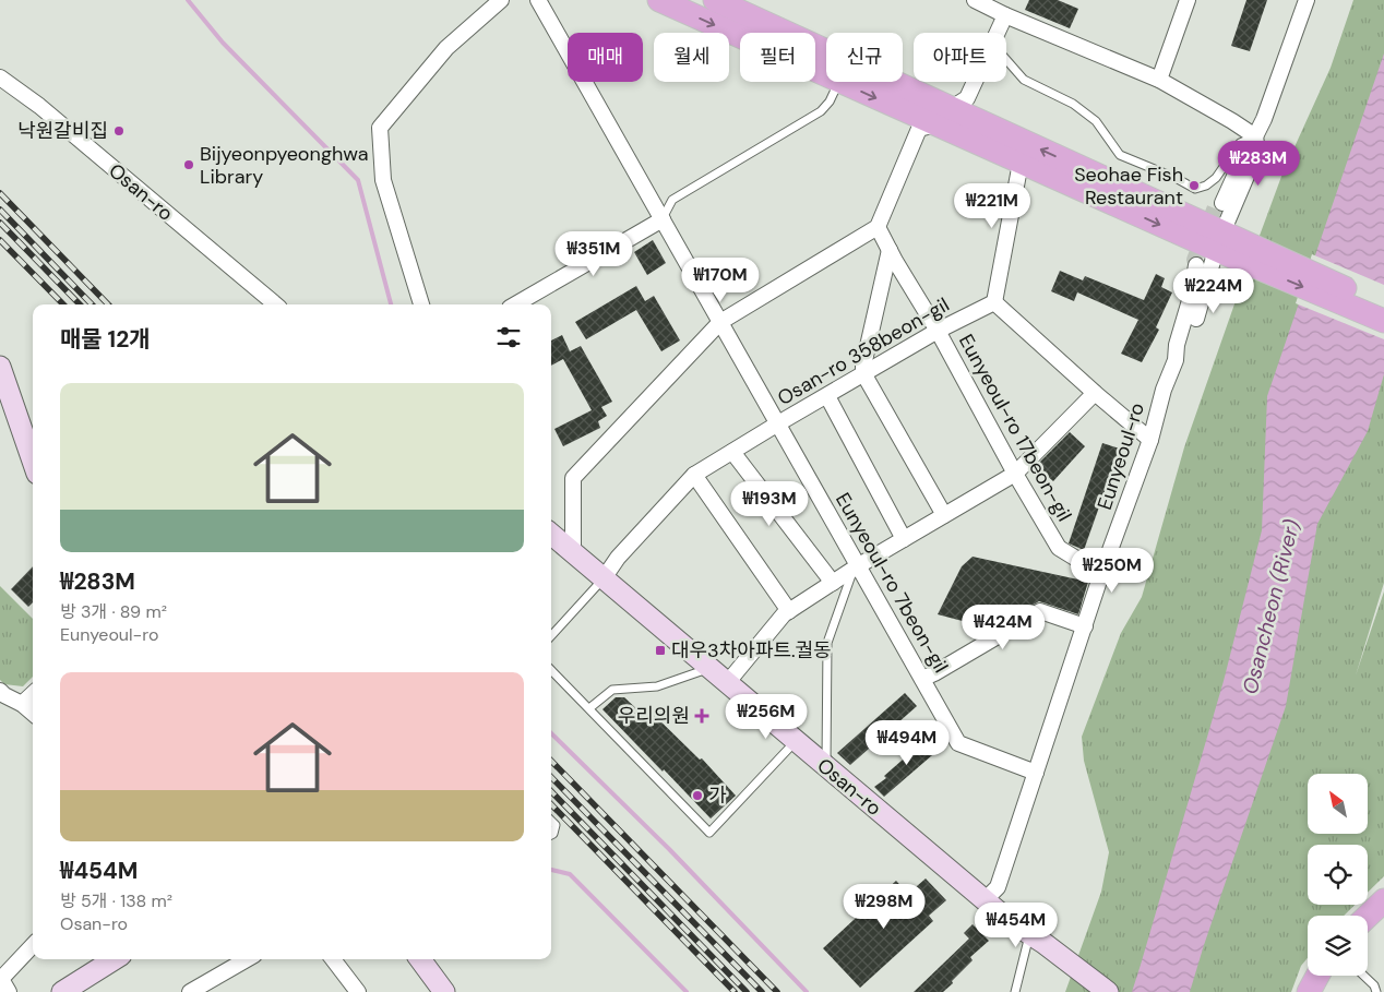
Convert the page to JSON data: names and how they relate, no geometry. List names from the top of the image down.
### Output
{
  "streets": {
    "street": [
      "Osan-ro",
      "Osan-ro 358beon-gil",
      "Eunyeoul-ro 17beon-gil",
      "Eunyeoul-ro",
      "Eunyeoul-ro 7beon-gil"
    ]
  },
  "crossings": [
    ["Osan-ro", "Osan-ro 358beon-gil"],
    ["Osan-ro", "Eunyeoul-ro"],
    ["Osan-ro 358beon-gil", "Eunyeoul-ro 17beon-gil"],
    ["Osan-ro 358beon-gil", "Eunyeoul-ro 7beon-gil"],
    ["Eunyeoul-ro 17beon-gil", "Eunyeoul-ro"],
    ["Eunyeoul-ro", "Eunyeoul-ro 7beon-gil"]
  ],
  "water": ["Osancheon (River)"],
  "places": {
    "other": [
      "낙원갈비집",
      "Bijyeonpyeonghwa Library",
      "Seohae Fish Restaurant",
      "가"
    ],
    "transit": ["대우3차아파트.궐동"],
    "health": ["우리의원"]
  },
  "north": "top left",
  "page": {
    "chip": [
      "매매",
      "월세",
      "필터",
      "신규",
      "아파트"
    ],
    "price": [
      "₩283M",
      "₩221M",
      "₩351M",
      "₩170M",
      "₩224M",
      "₩193M",
      "₩250M",
      "₩424M",
      "₩256M",
      "₩494M",
      "₩298M",
      "₩454M"
    ],
    "heading": "매물 12개",
    "list": [
      {
        "name": "₩283M",
        "note": "방 3개 · 89 m² · Eunyeoul-ro"
      },
      {
        "name": "₩454M",
        "note": "방 5개 · 138 m² · Osan-ro"
      }
    ]
  }
}
